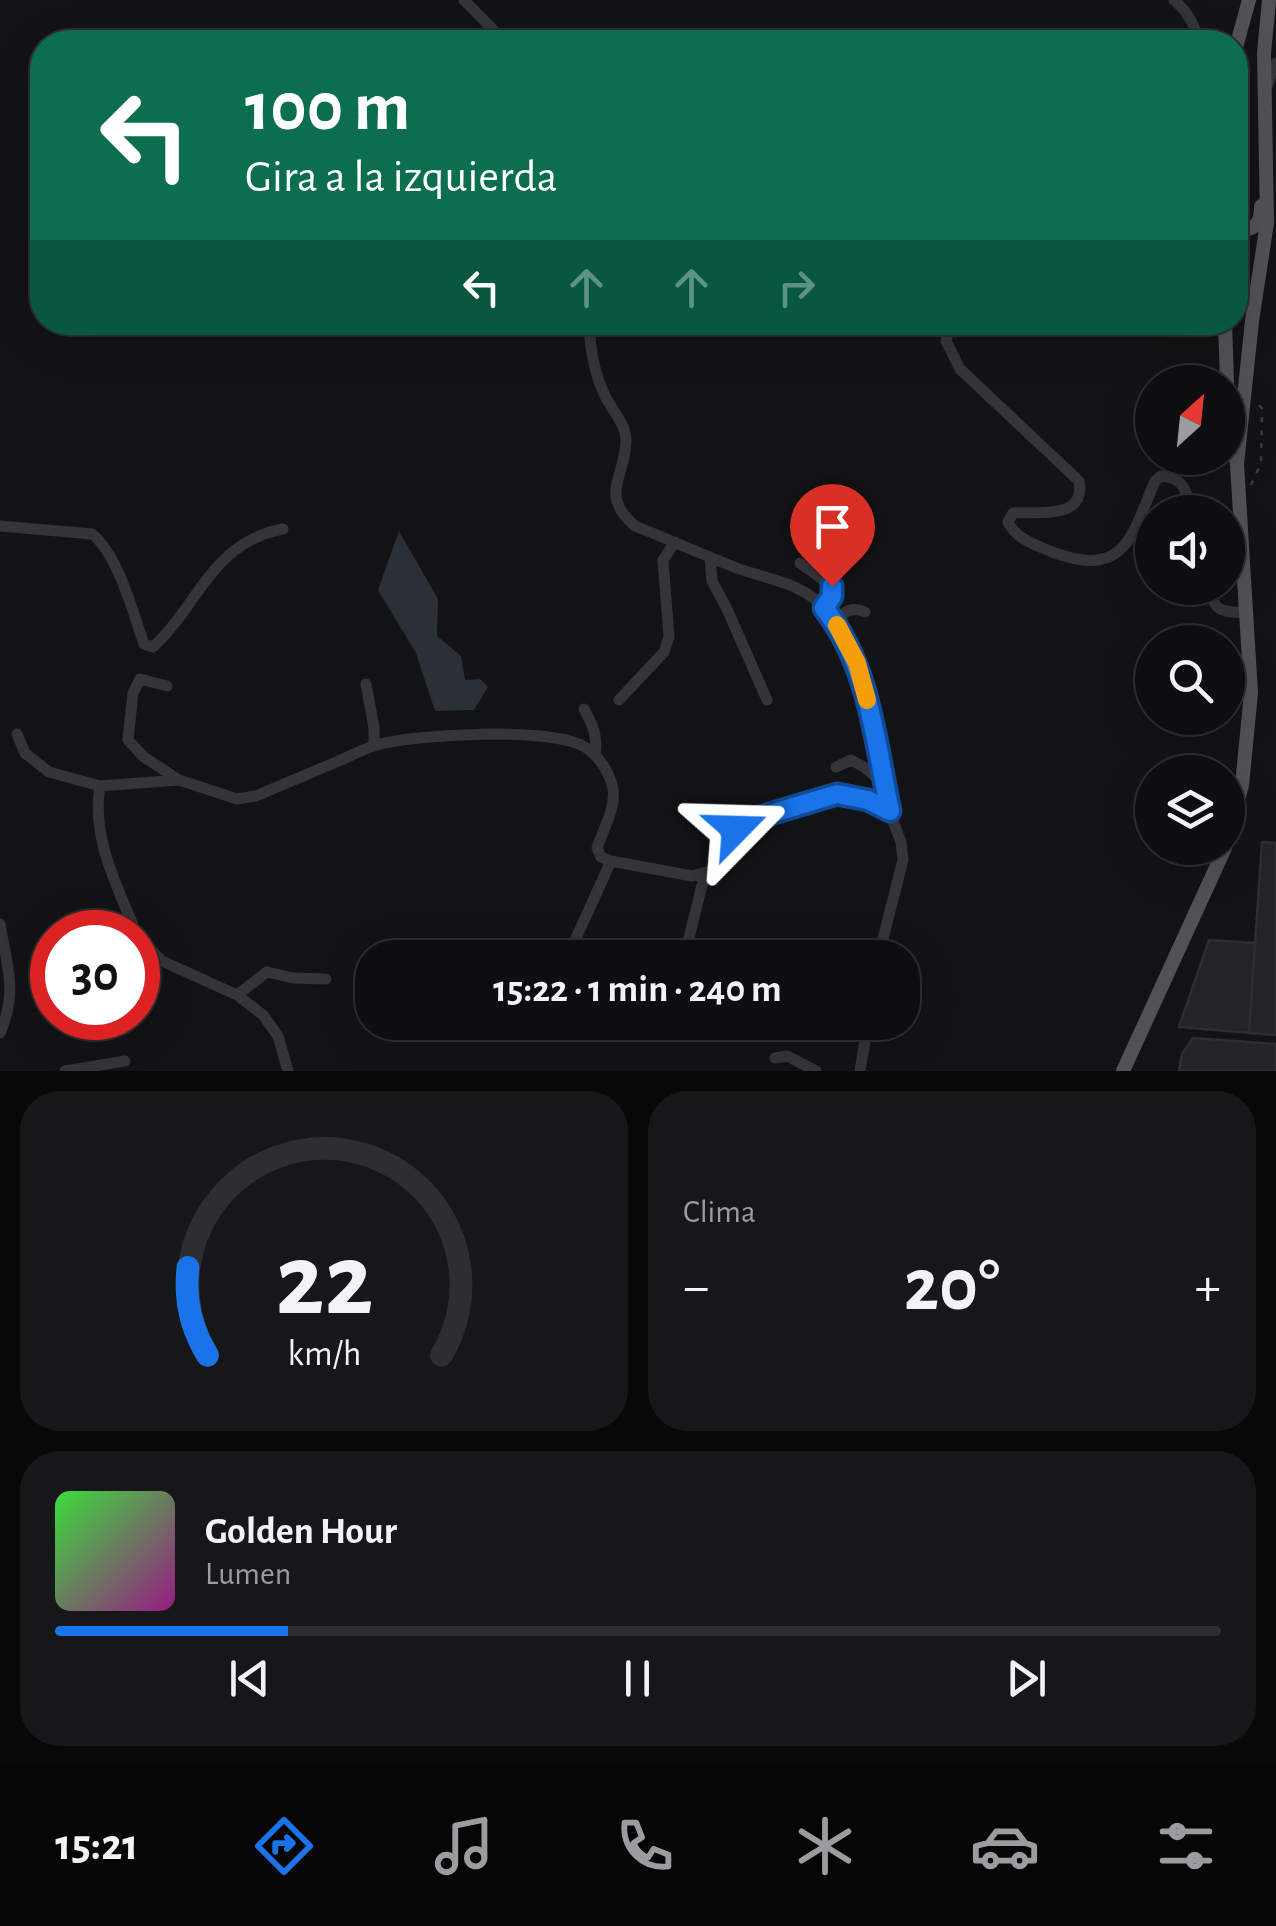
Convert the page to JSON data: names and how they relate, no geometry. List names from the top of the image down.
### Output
{
  "north": "top right",
  "page": {
    "turn": ["100 m", "Gira a la izquierda"],
    "limit": "30",
    "trip": "15:22 · 1 min · 240 m",
    "tile": "Clima",
    "heat": ["−", "20°", "+"],
    "song": ["Golden Hour", "Lumen"],
    "tabs": "15:21",
    "gauge": ["22", "km/h"]
  }
}
